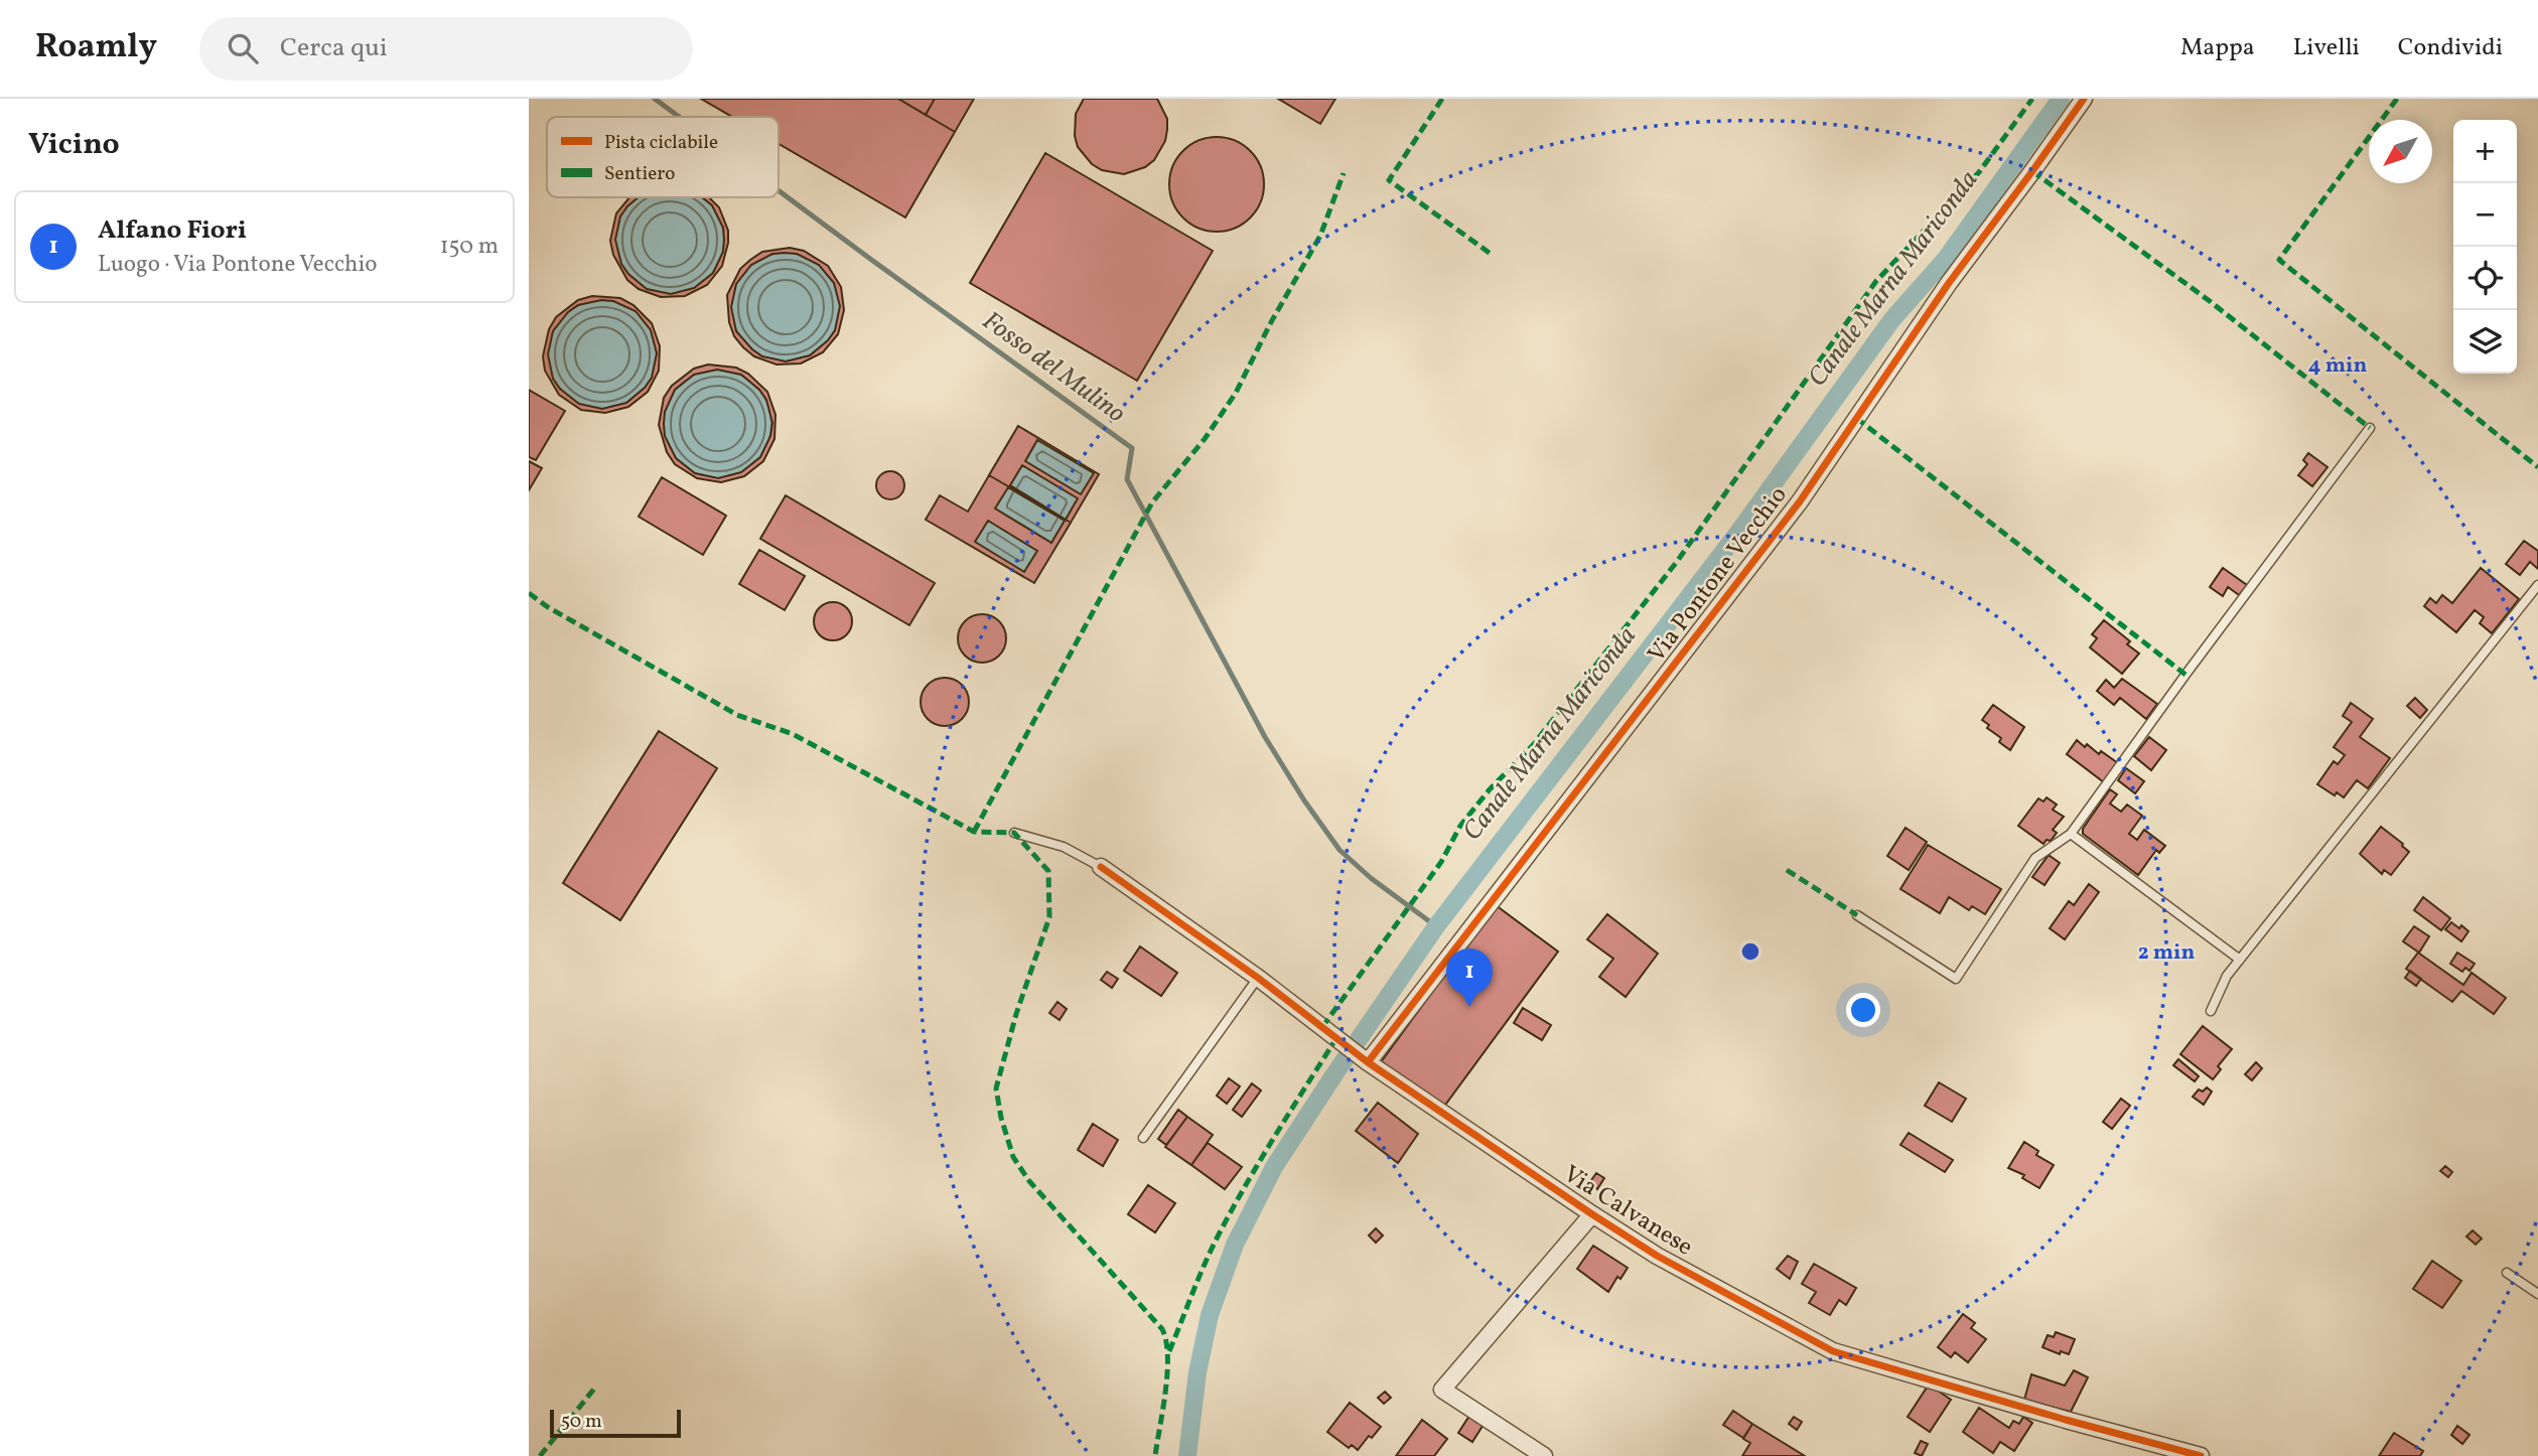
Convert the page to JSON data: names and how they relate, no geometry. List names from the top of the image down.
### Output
{
  "streets": {
    "street": ["Via Pontone Vecchio", "Via Calvanese"]
  },
  "crossings": [
    ["Via Pontone Vecchio", "Via Calvanese"]
  ],
  "water": ["Canale Marna Mariconda", "Fosso del Mulino"],
  "legend": ["Pista ciclabile", "Sentiero"],
  "scale_bar": "50 m",
  "north": "bottom left",
  "page": {
    "header": "Roamly",
    "search": "Cerca qui",
    "nav": ["Mappa", "Livelli", "Condividi"],
    "heading": "Vicino",
    "map_buttons": ["+", "−"],
    "list": [
      {
        "mark": "1",
        "name": "Alfano Fiori",
        "note": "Luogo · Via Pontone Vecchio",
        "value": "150 m"
      }
    ],
    "pins": "1",
    "scale": "50 m"
  },
  "rings": ["4 min", "2 min"]
}
